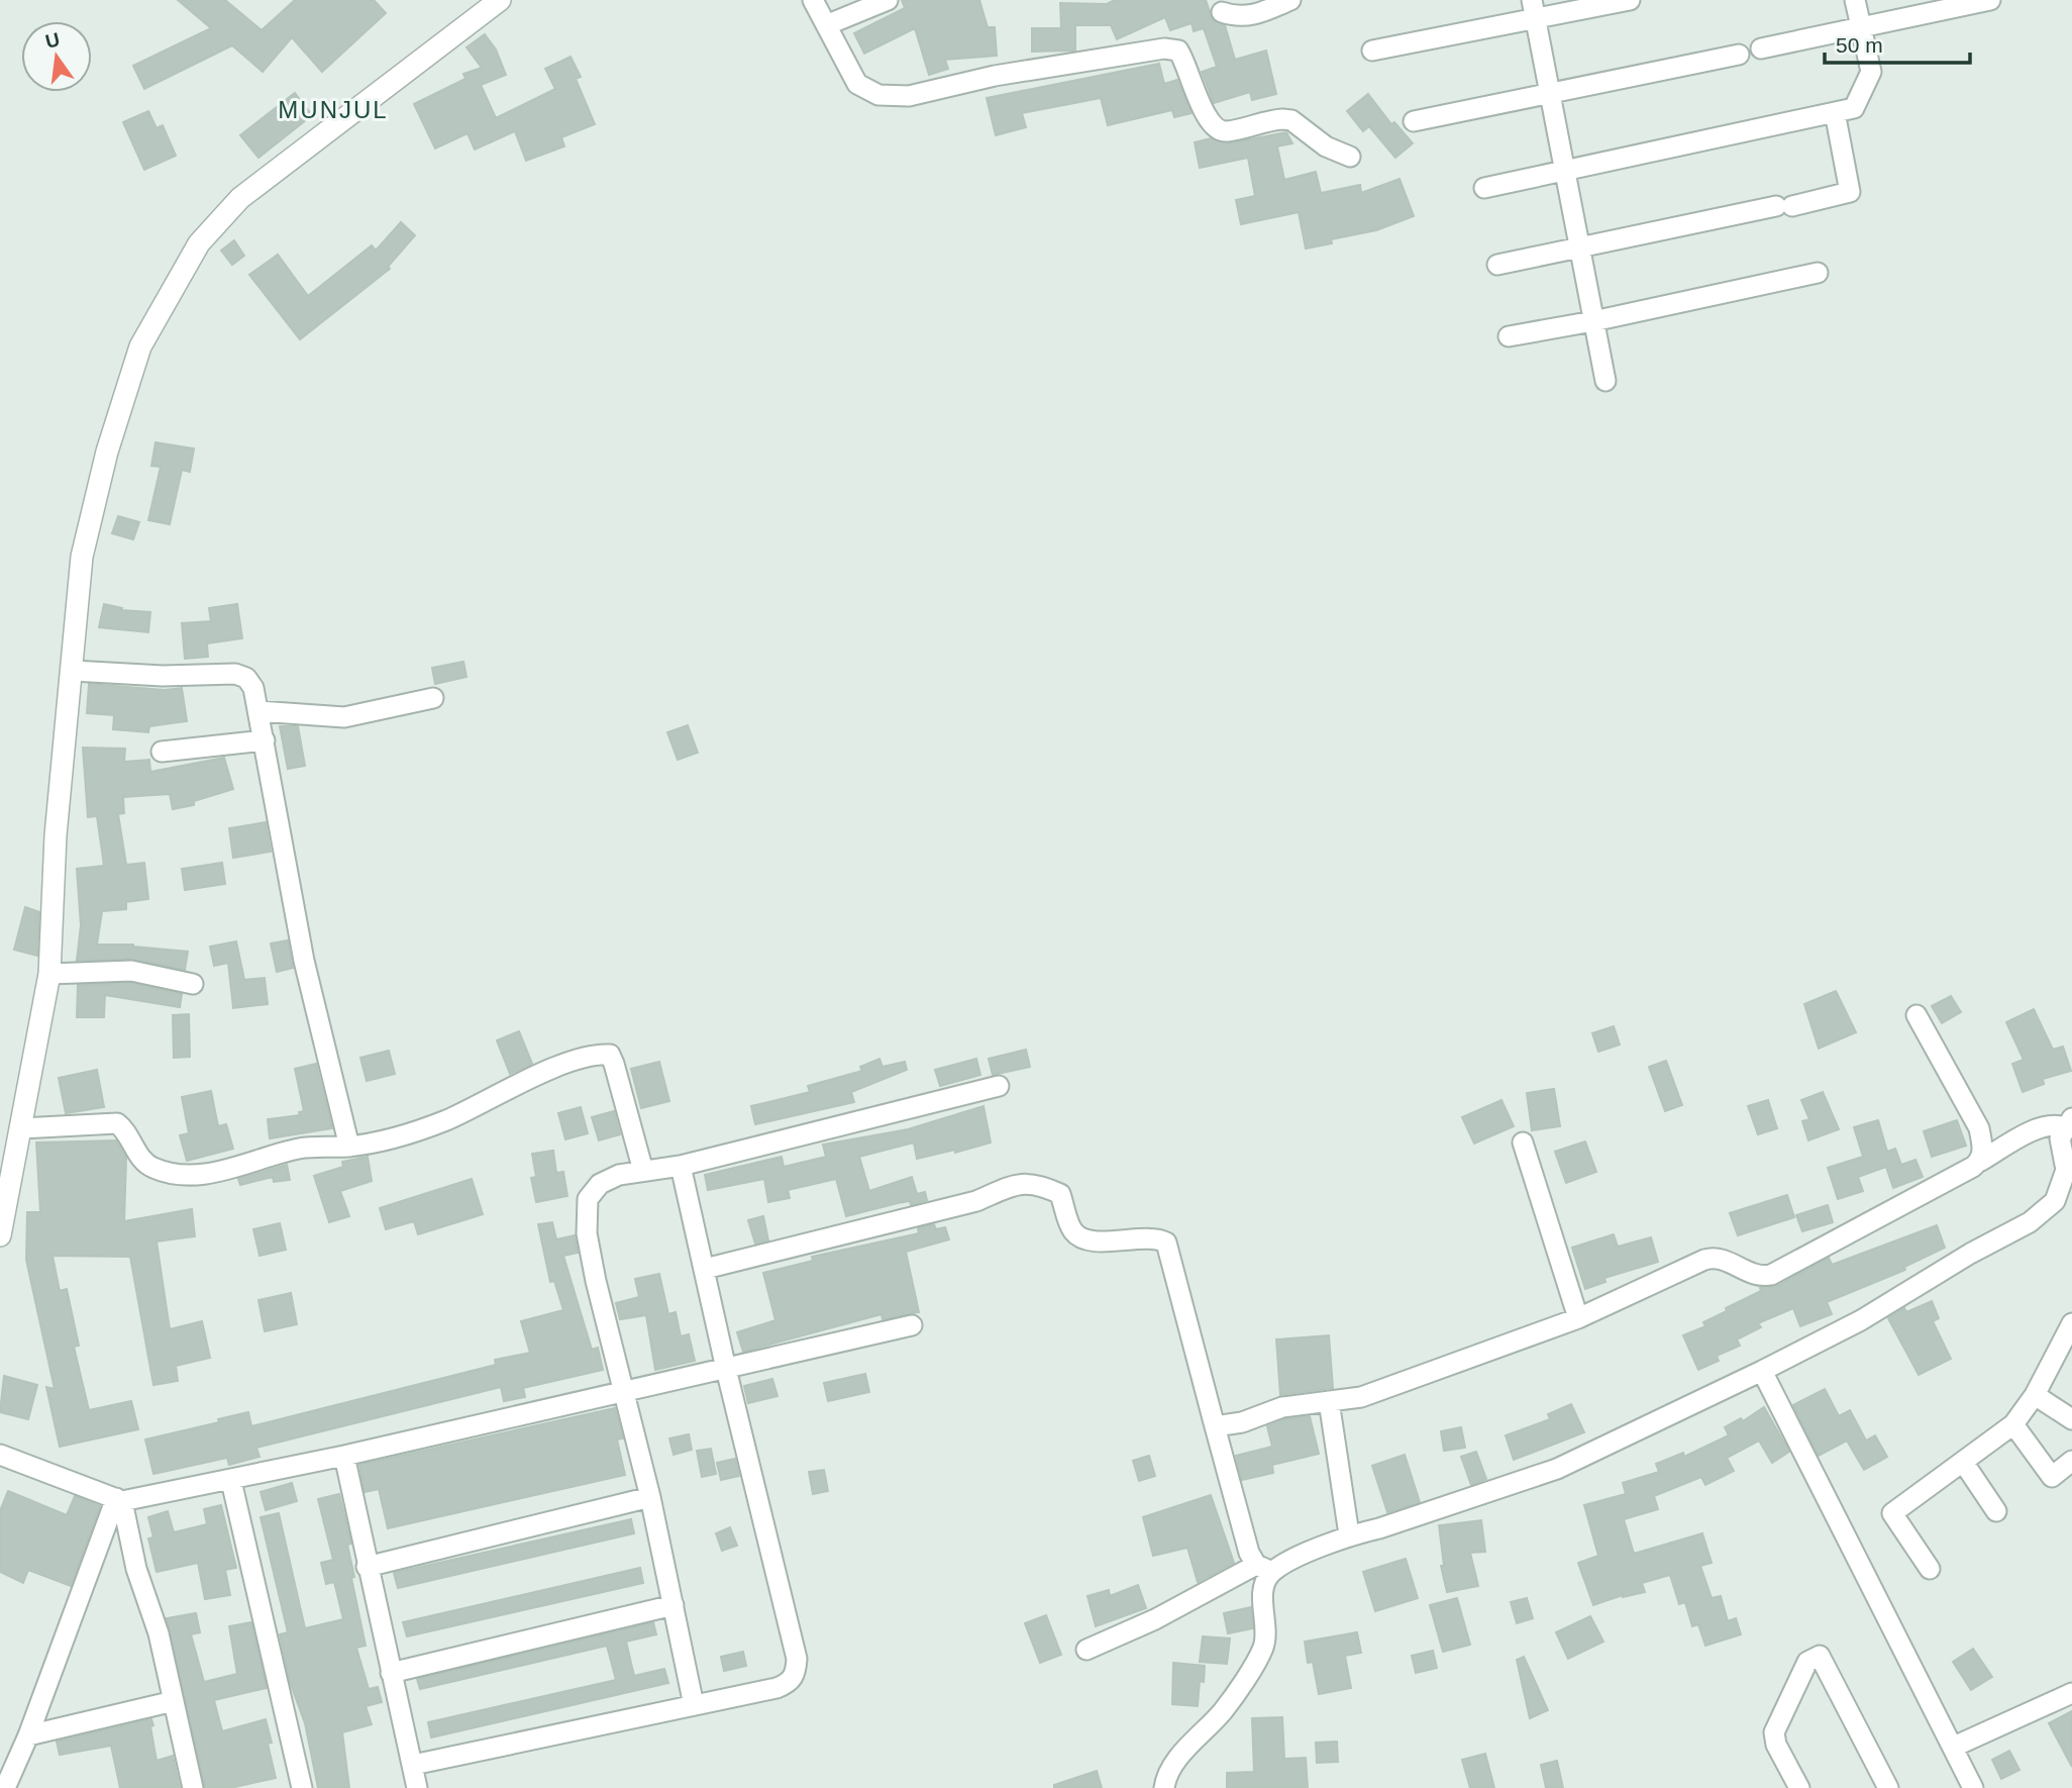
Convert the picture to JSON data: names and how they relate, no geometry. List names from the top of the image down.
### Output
{
  "districts": ["MUNJUL"],
  "scale_bar": "50 m",
  "north": "top"
}
